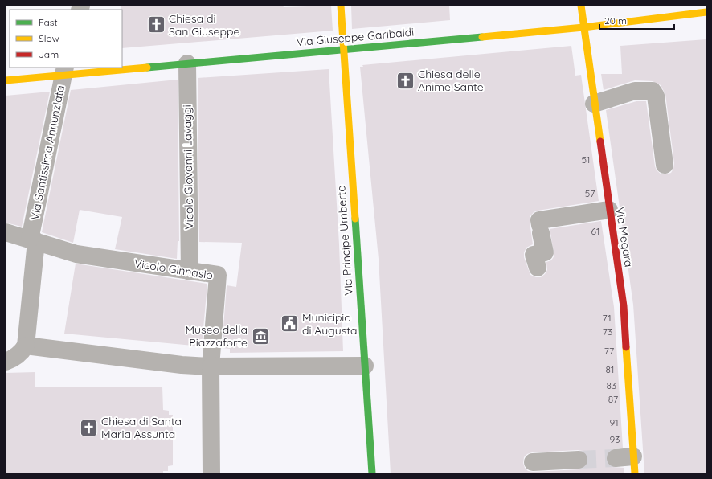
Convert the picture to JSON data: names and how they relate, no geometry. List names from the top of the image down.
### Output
{
  "streets": {
    "street": [
      "Via Giuseppe Garibaldi",
      "Via Santissima Annunziata",
      "Vicolo Giovanni Lavaggi",
      "Via Megara",
      "Via Principe Umberto",
      "Vicolo Ginnasio"
    ]
  },
  "crossings": [
    ["Via Giuseppe Garibaldi", "Via Santissima Annunziata"],
    ["Via Giuseppe Garibaldi", "Vicolo Giovanni Lavaggi"],
    ["Via Giuseppe Garibaldi", "Via Megara"],
    ["Via Giuseppe Garibaldi", "Via Principe Umberto"],
    ["Via Santissima Annunziata", "Vicolo Ginnasio"],
    ["Vicolo Giovanni Lavaggi", "Vicolo Ginnasio"]
  ],
  "places": {
    "church": ["Chiesa di San Giuseppe", "Chiesa delle Anime Sante", "Chiesa di Santa Maria Assunta"],
    "public building": ["Municipio di Augusta"],
    "museum": ["Museo della Piazzaforte"]
  },
  "house_numbers": [
    "51",
    "57",
    "61",
    "71",
    "73",
    "77",
    "81",
    "83",
    "87",
    "91",
    "93"
  ],
  "legend": ["Fast", "Slow", "Jam"],
  "scale_bar": "20 m"
}
